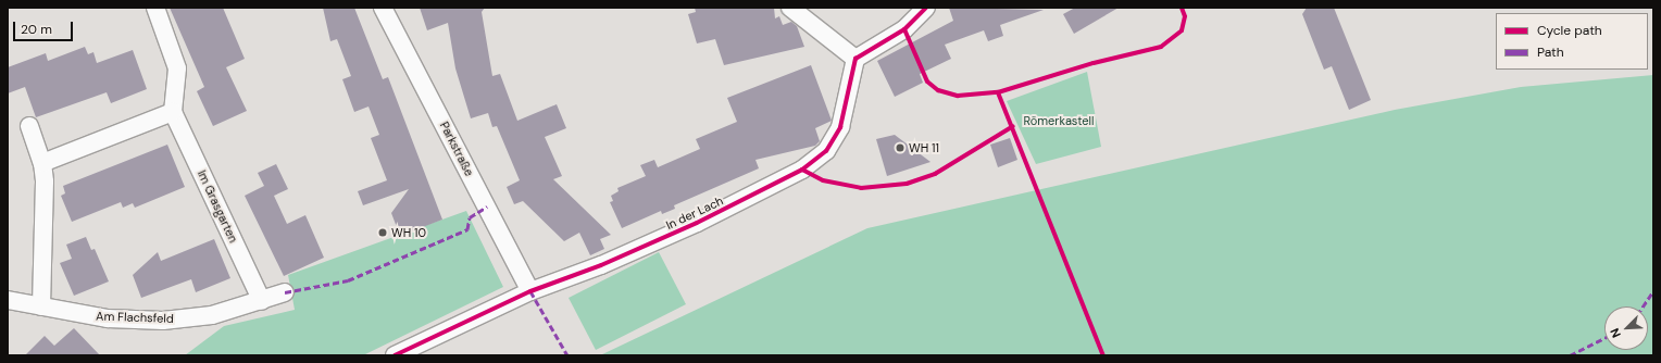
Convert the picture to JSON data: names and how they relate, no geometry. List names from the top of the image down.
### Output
{
  "streets": {
    "street": [
      "Parkstraße",
      "Im Grasgarten",
      "In der Lach",
      "Am Flachsfeld"
    ]
  },
  "crossings": [
    ["Parkstraße", "In der Lach"],
    ["Im Grasgarten", "Am Flachsfeld"]
  ],
  "parks": ["Römerkastell"],
  "places": ["WH 11", "WH 10"],
  "legend": ["Cycle path", "Path"],
  "scale_bar": "20 m",
  "north": "bottom left"
}
